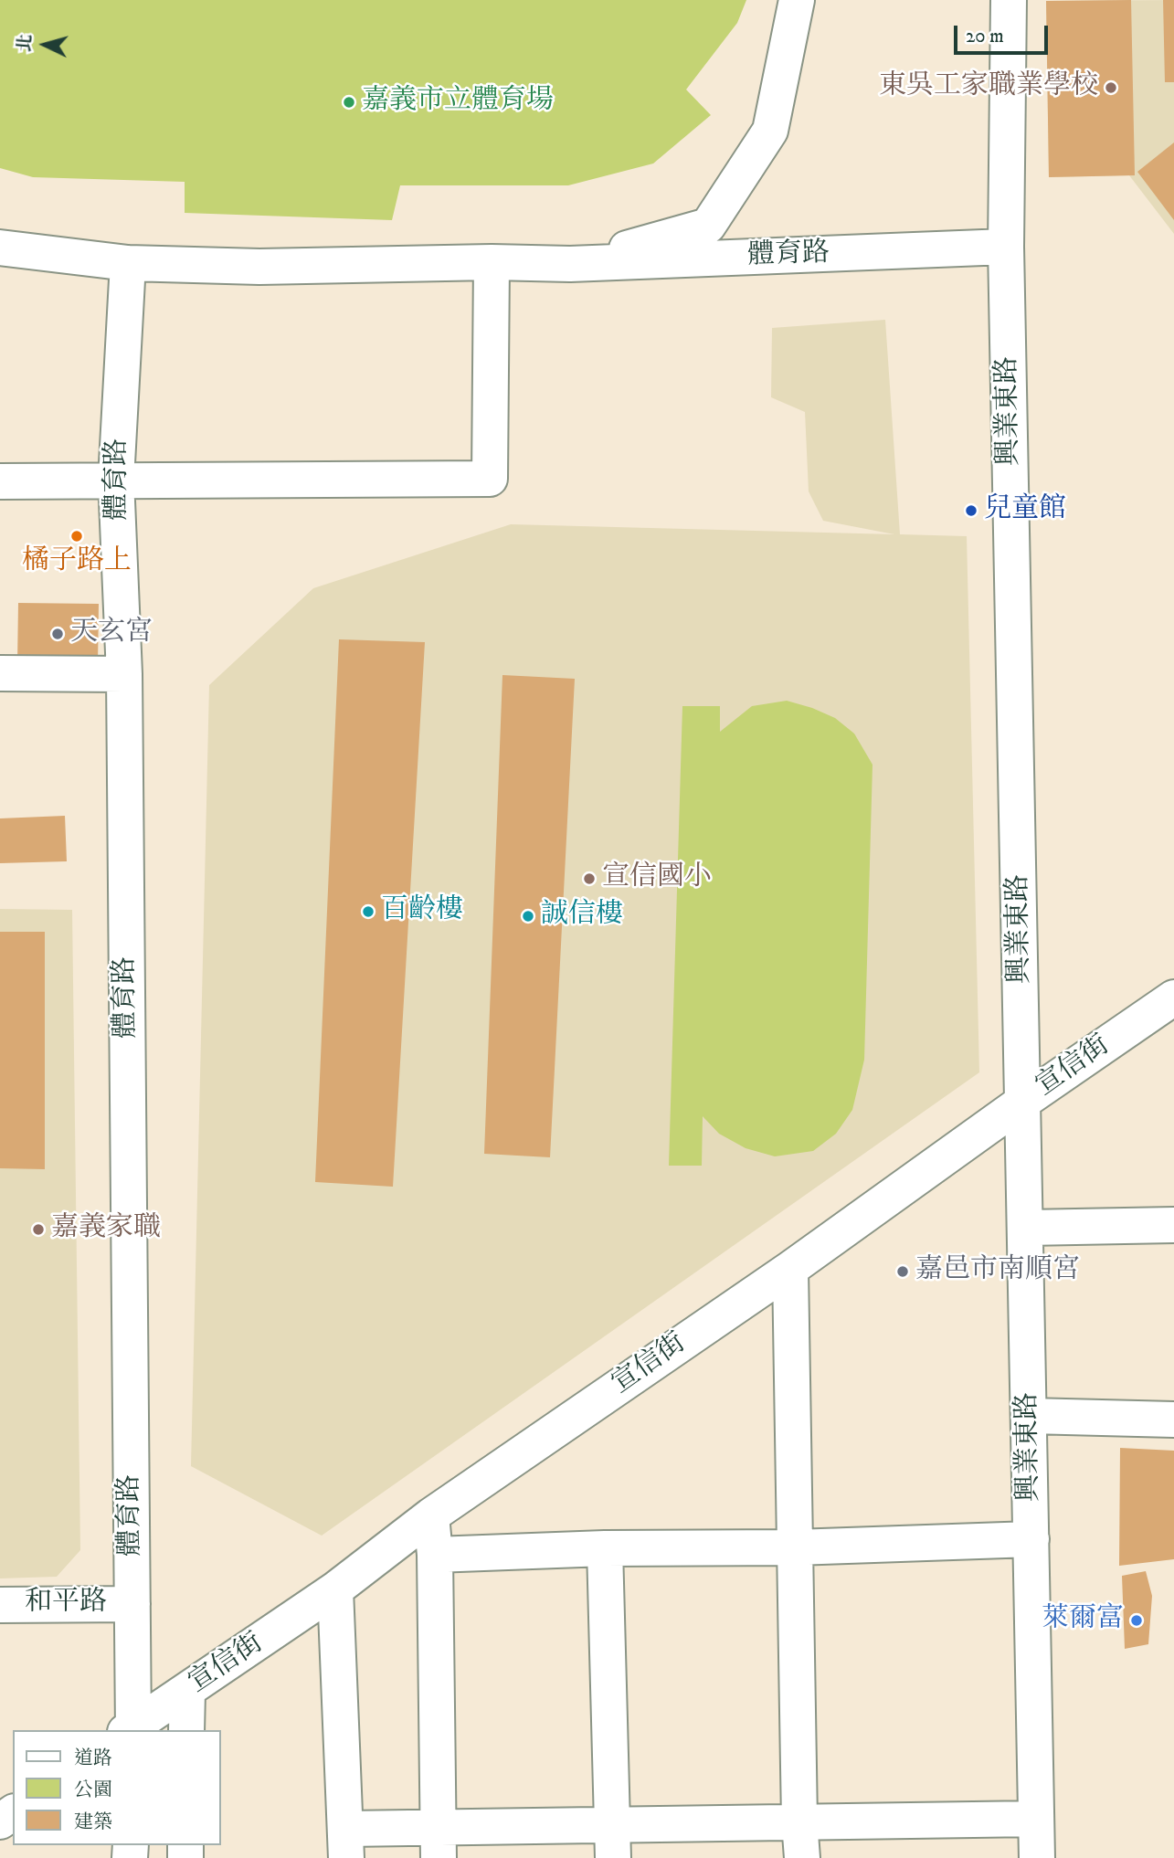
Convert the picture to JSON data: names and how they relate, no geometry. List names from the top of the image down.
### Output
{
  "streets": {
    "street": [
      "體育路",
      "興業東路",
      "宣信街",
      "和平路"
    ]
  },
  "crossings": [
    ["體育路", "興業東路"],
    ["體育路", "宣信街"],
    ["體育路", "和平路"],
    ["興業東路", "宣信街"]
  ],
  "places": [
    "東吳工家職業學校",
    "嘉義市立體育場",
    "兒童館",
    "橘子路上",
    "天玄宮",
    "宣信國小",
    "百齡樓",
    "誠信樓",
    "嘉義家職",
    "嘉邑市南順宮",
    "萊爾富"
  ],
  "legend": ["道路", "公園", "建築"],
  "scale_bar": "20 m",
  "north": "left"
}
